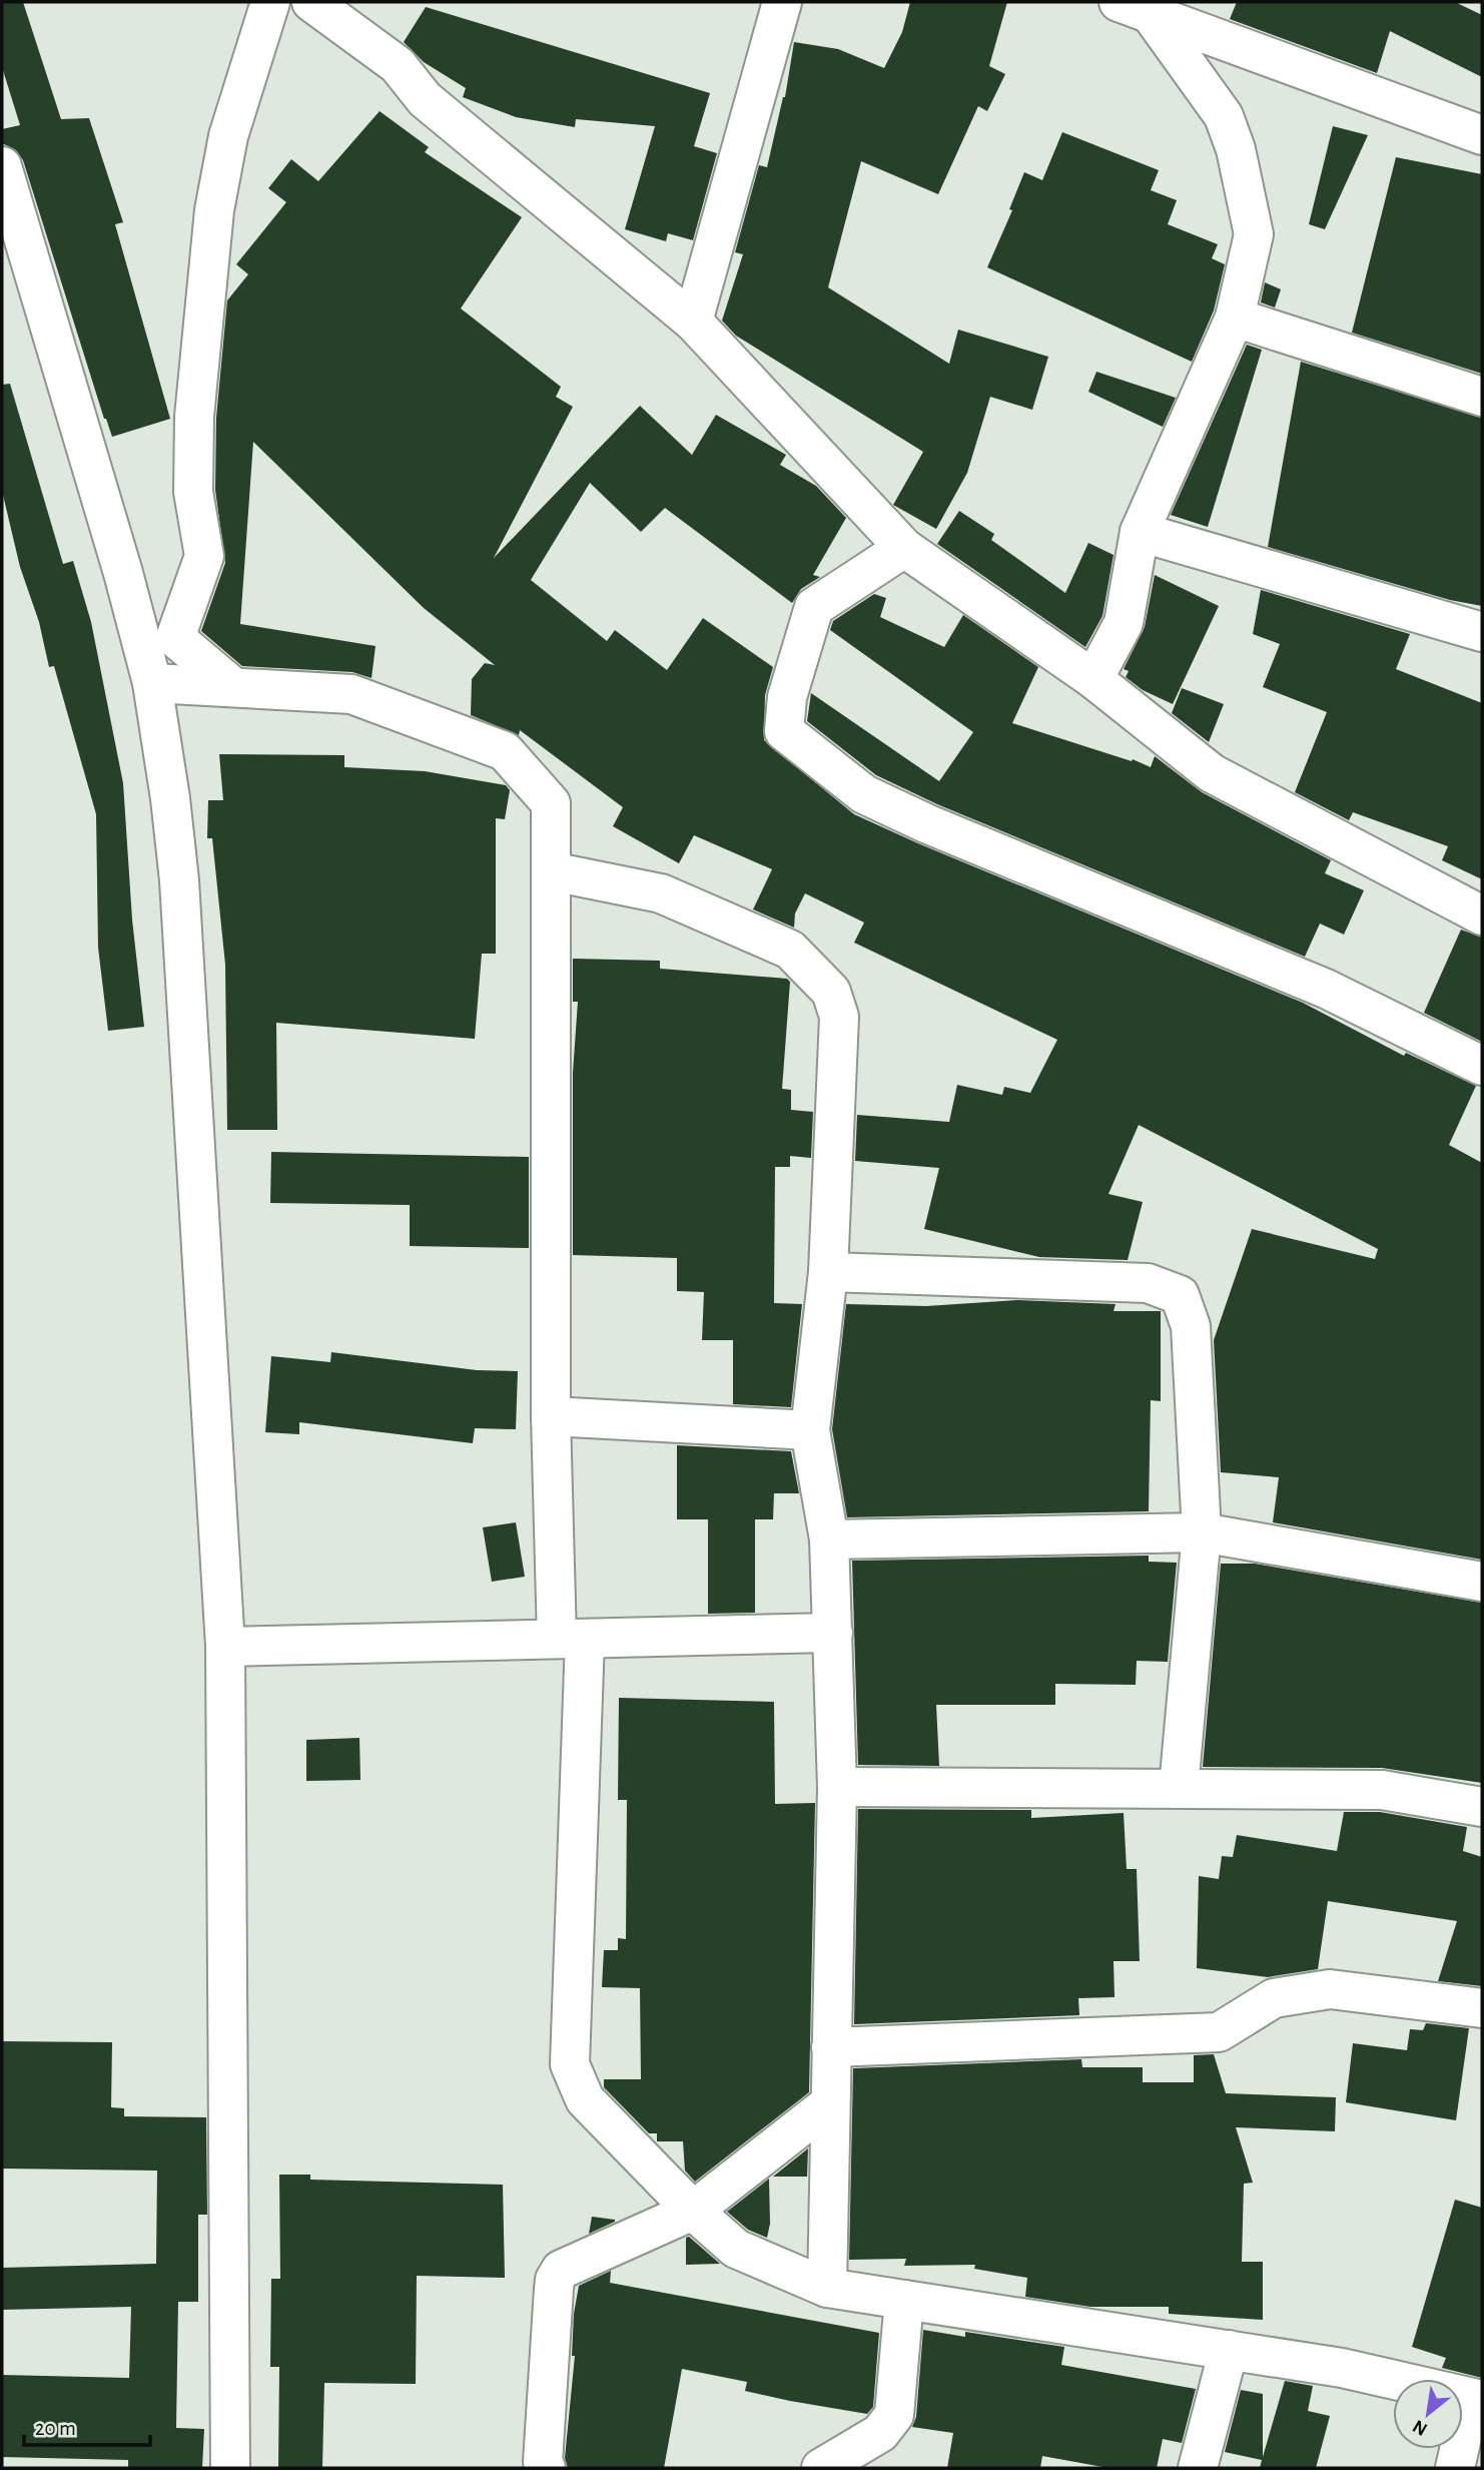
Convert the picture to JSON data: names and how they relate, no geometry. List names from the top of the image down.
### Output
{
  "scale_bar": "20 m",
  "north": "bottom left"
}
